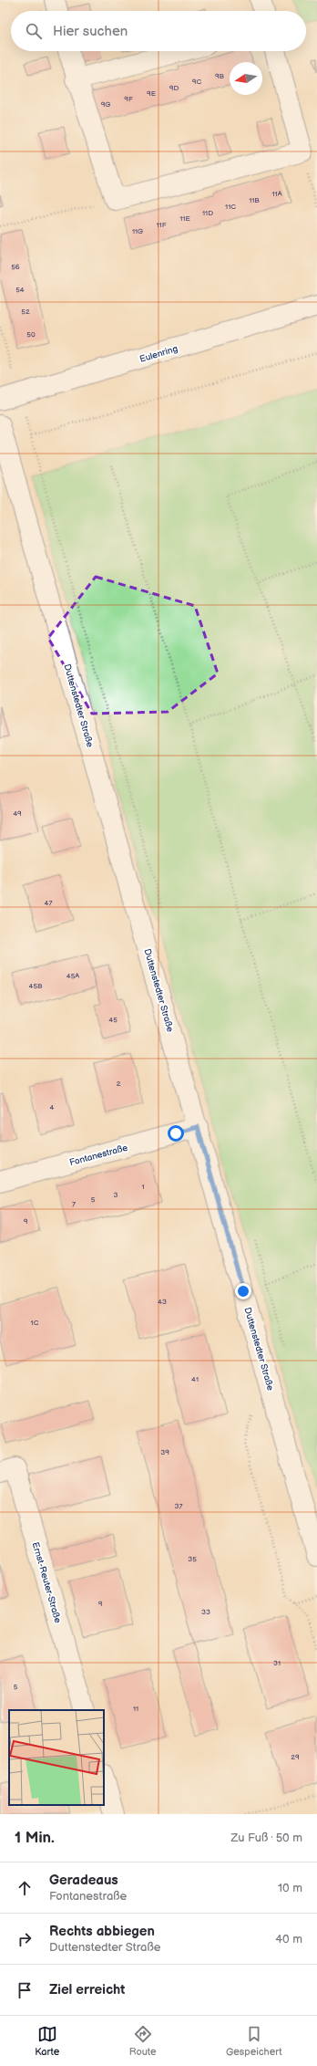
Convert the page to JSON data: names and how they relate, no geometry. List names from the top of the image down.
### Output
{
  "streets": {
    "street": [
      "Eulenring",
      "Duttenstedter Straße",
      "Fontanestraße",
      "Ernst-Reuter-Straße"
    ]
  },
  "crossings": [
    ["Duttenstedter Straße", "Fontanestraße"]
  ],
  "house_numbers": [
    "9B",
    "9C",
    "9D",
    "9E",
    "9F",
    "9G",
    "11A",
    "11B",
    "11C",
    "11D",
    "11E",
    "11F",
    "11G",
    "56",
    "54",
    "52",
    "50",
    "49",
    "47",
    "45A",
    "45B",
    "45",
    "2",
    "4",
    "1",
    "3",
    "5",
    "7",
    "9",
    "43",
    "1C",
    "41",
    "39",
    "37",
    "35",
    "9",
    "33",
    "31",
    "5",
    "11",
    "29"
  ],
  "north": "left",
  "page": {
    "search": "Hier suchen",
    "heading": ["1 Min.", "Zu Fuß · 50 m"],
    "list": [
      ["Geradeaus", "Fontanestraße", "10 m"],
      ["Rechts abbiegen", "Duttenstedter Straße", "40 m"],
      "Ziel erreicht"
    ],
    "nav": ["Karte", "Route", "Gespeichert"]
  }
}
